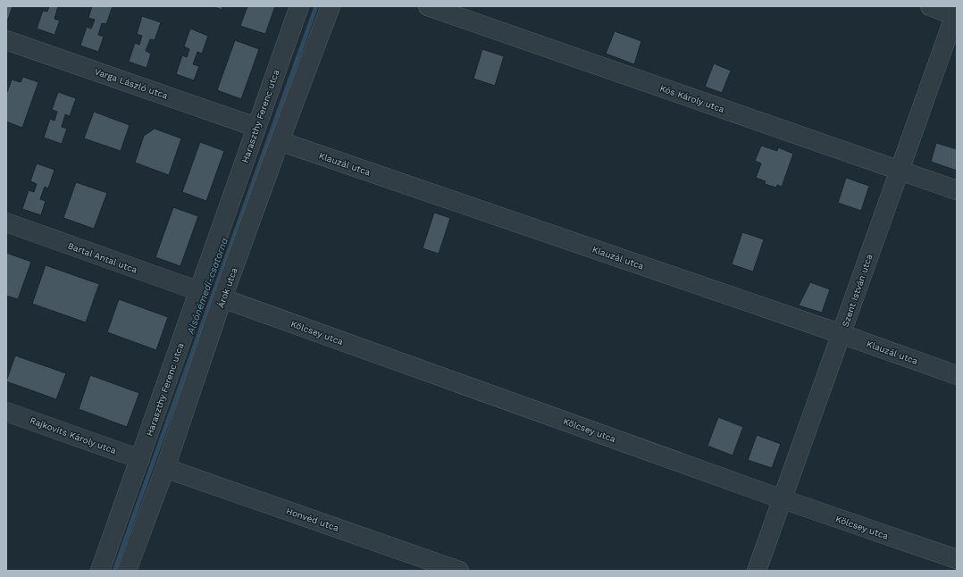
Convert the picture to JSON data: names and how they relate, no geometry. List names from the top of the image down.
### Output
{
  "streets": {
    "street": [
      "Varga László utca",
      "Kós Károly utca",
      "Haraszthy Ferenc utca",
      "Klauzál utca",
      "Bartal Antal utca",
      "Árok utca",
      "Szent István utca",
      "Kölcsey utca",
      "Rajkovits Károly utca",
      "Honvéd utca"
    ]
  },
  "crossings": [
    ["Varga László utca", "Haraszthy Ferenc utca"],
    ["Kós Károly utca", "Szent István utca"],
    ["Haraszthy Ferenc utca", "Bartal Antal utca"],
    ["Haraszthy Ferenc utca", "Rajkovits Károly utca"],
    ["Klauzál utca", "Árok utca"],
    ["Klauzál utca", "Szent István utca"],
    ["Árok utca", "Kölcsey utca"],
    ["Árok utca", "Honvéd utca"],
    ["Szent István utca", "Kölcsey utca"]
  ],
  "water": ["Alsónémedi-csatorna"]
}
